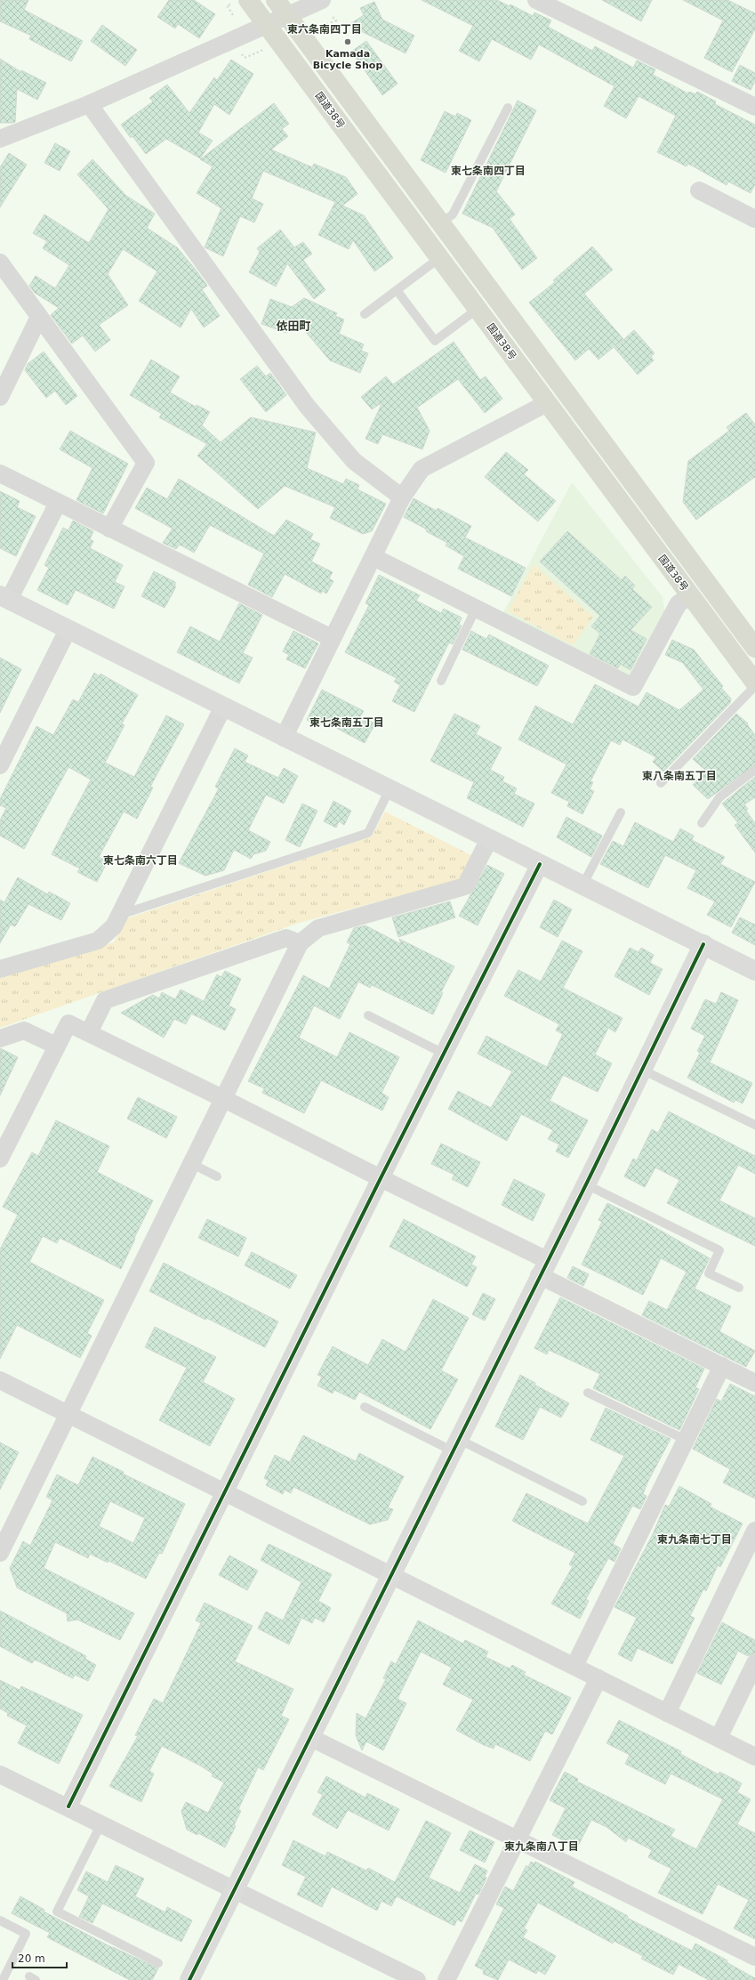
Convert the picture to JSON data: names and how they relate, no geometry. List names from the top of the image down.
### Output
{
  "streets": {
    "highway": ["国道38号"]
  },
  "districts": [
    "東六条南四丁目",
    "東七条南四丁目",
    "依田町",
    "東七条南五丁目",
    "東八条南五丁目",
    "東七条南六丁目",
    "東九条南七丁目",
    "東九条南八丁目"
  ],
  "places": ["Kamada Bicycle Shop"],
  "scale_bar": "20 m"
}
